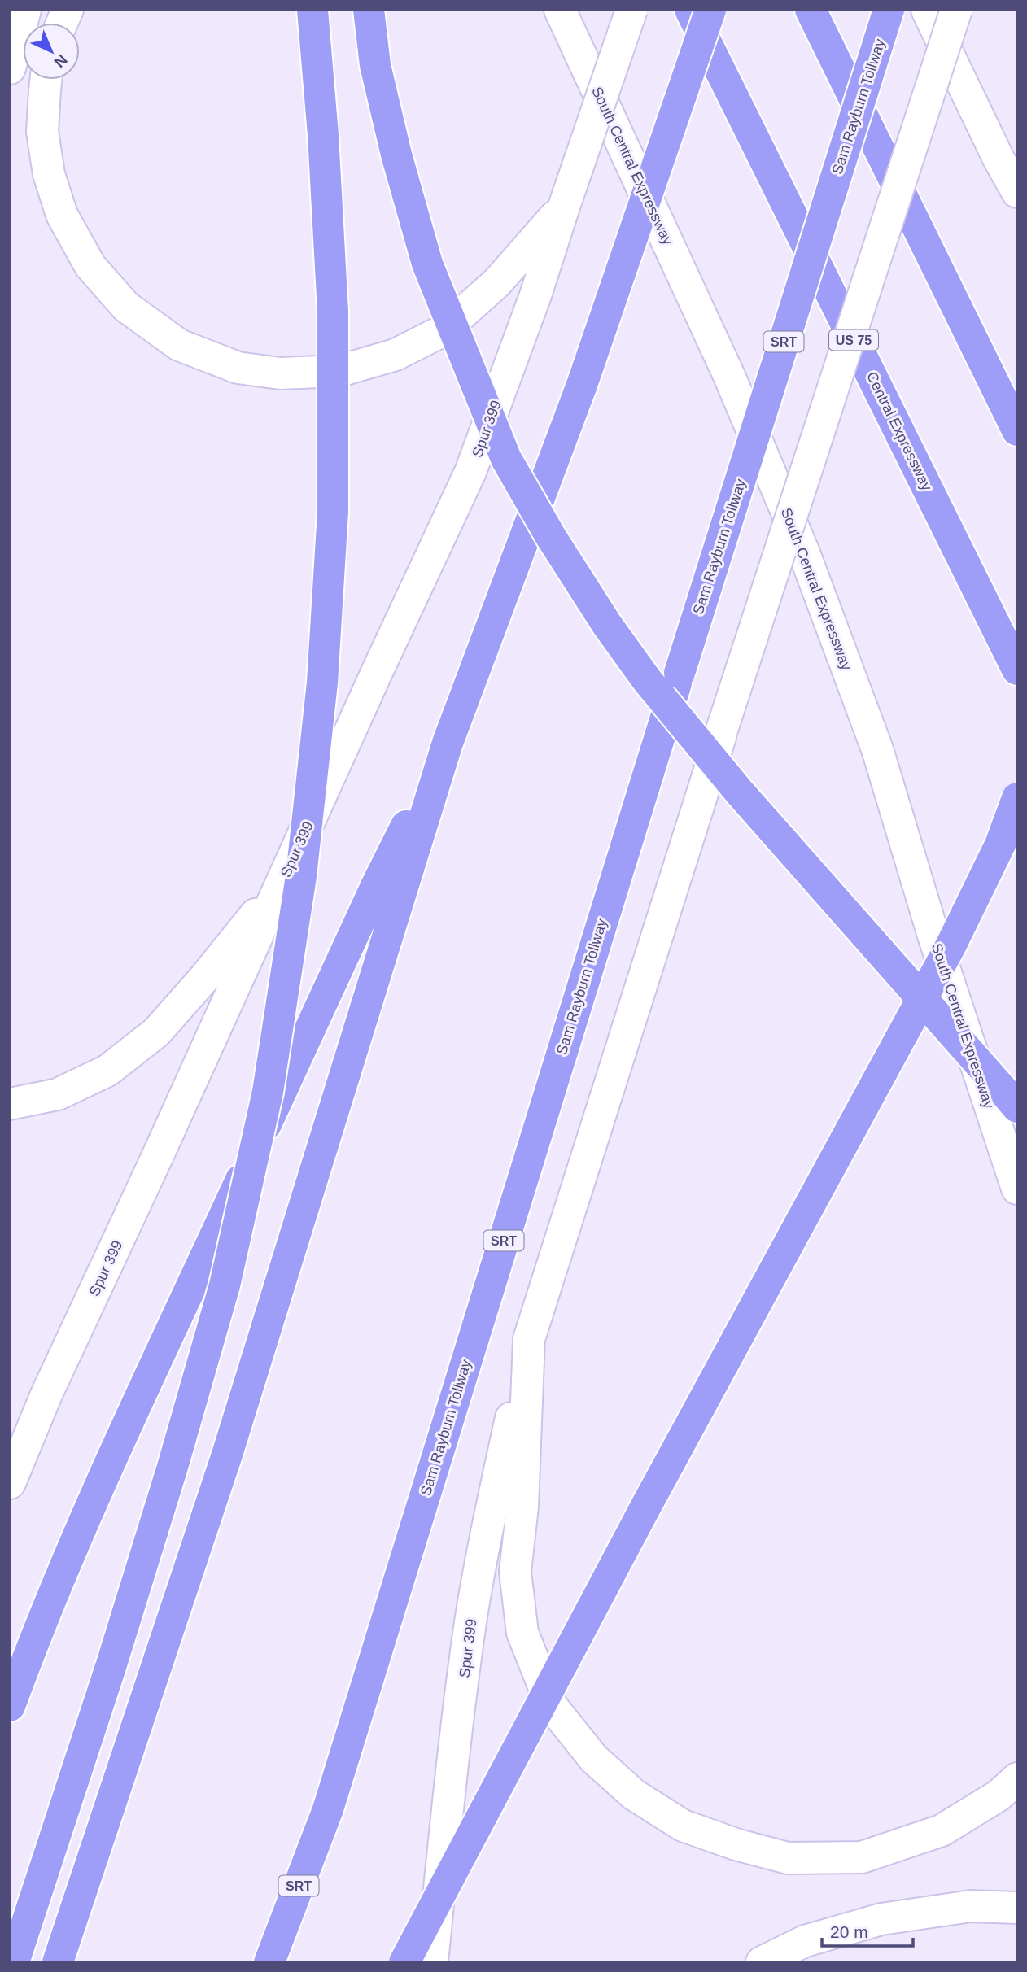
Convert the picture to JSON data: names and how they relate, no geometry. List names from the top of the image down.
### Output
{
  "streets": {
    "highway": [
      "Sam Rayburn Tollway",
      "US 75",
      "SRT",
      "Central Expressway"
    ],
    "main road": ["South Central Expressway", "Spur 399"]
  },
  "scale_bar": "20 m",
  "north": "bottom right"
}
